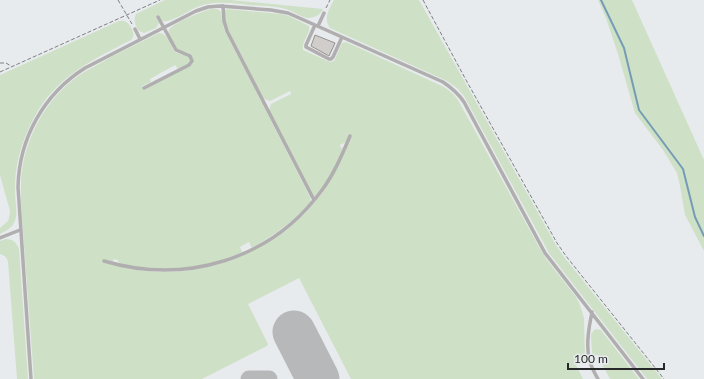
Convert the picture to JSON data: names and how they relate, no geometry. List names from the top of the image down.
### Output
{
  "scale_bar": "100 m"
}
